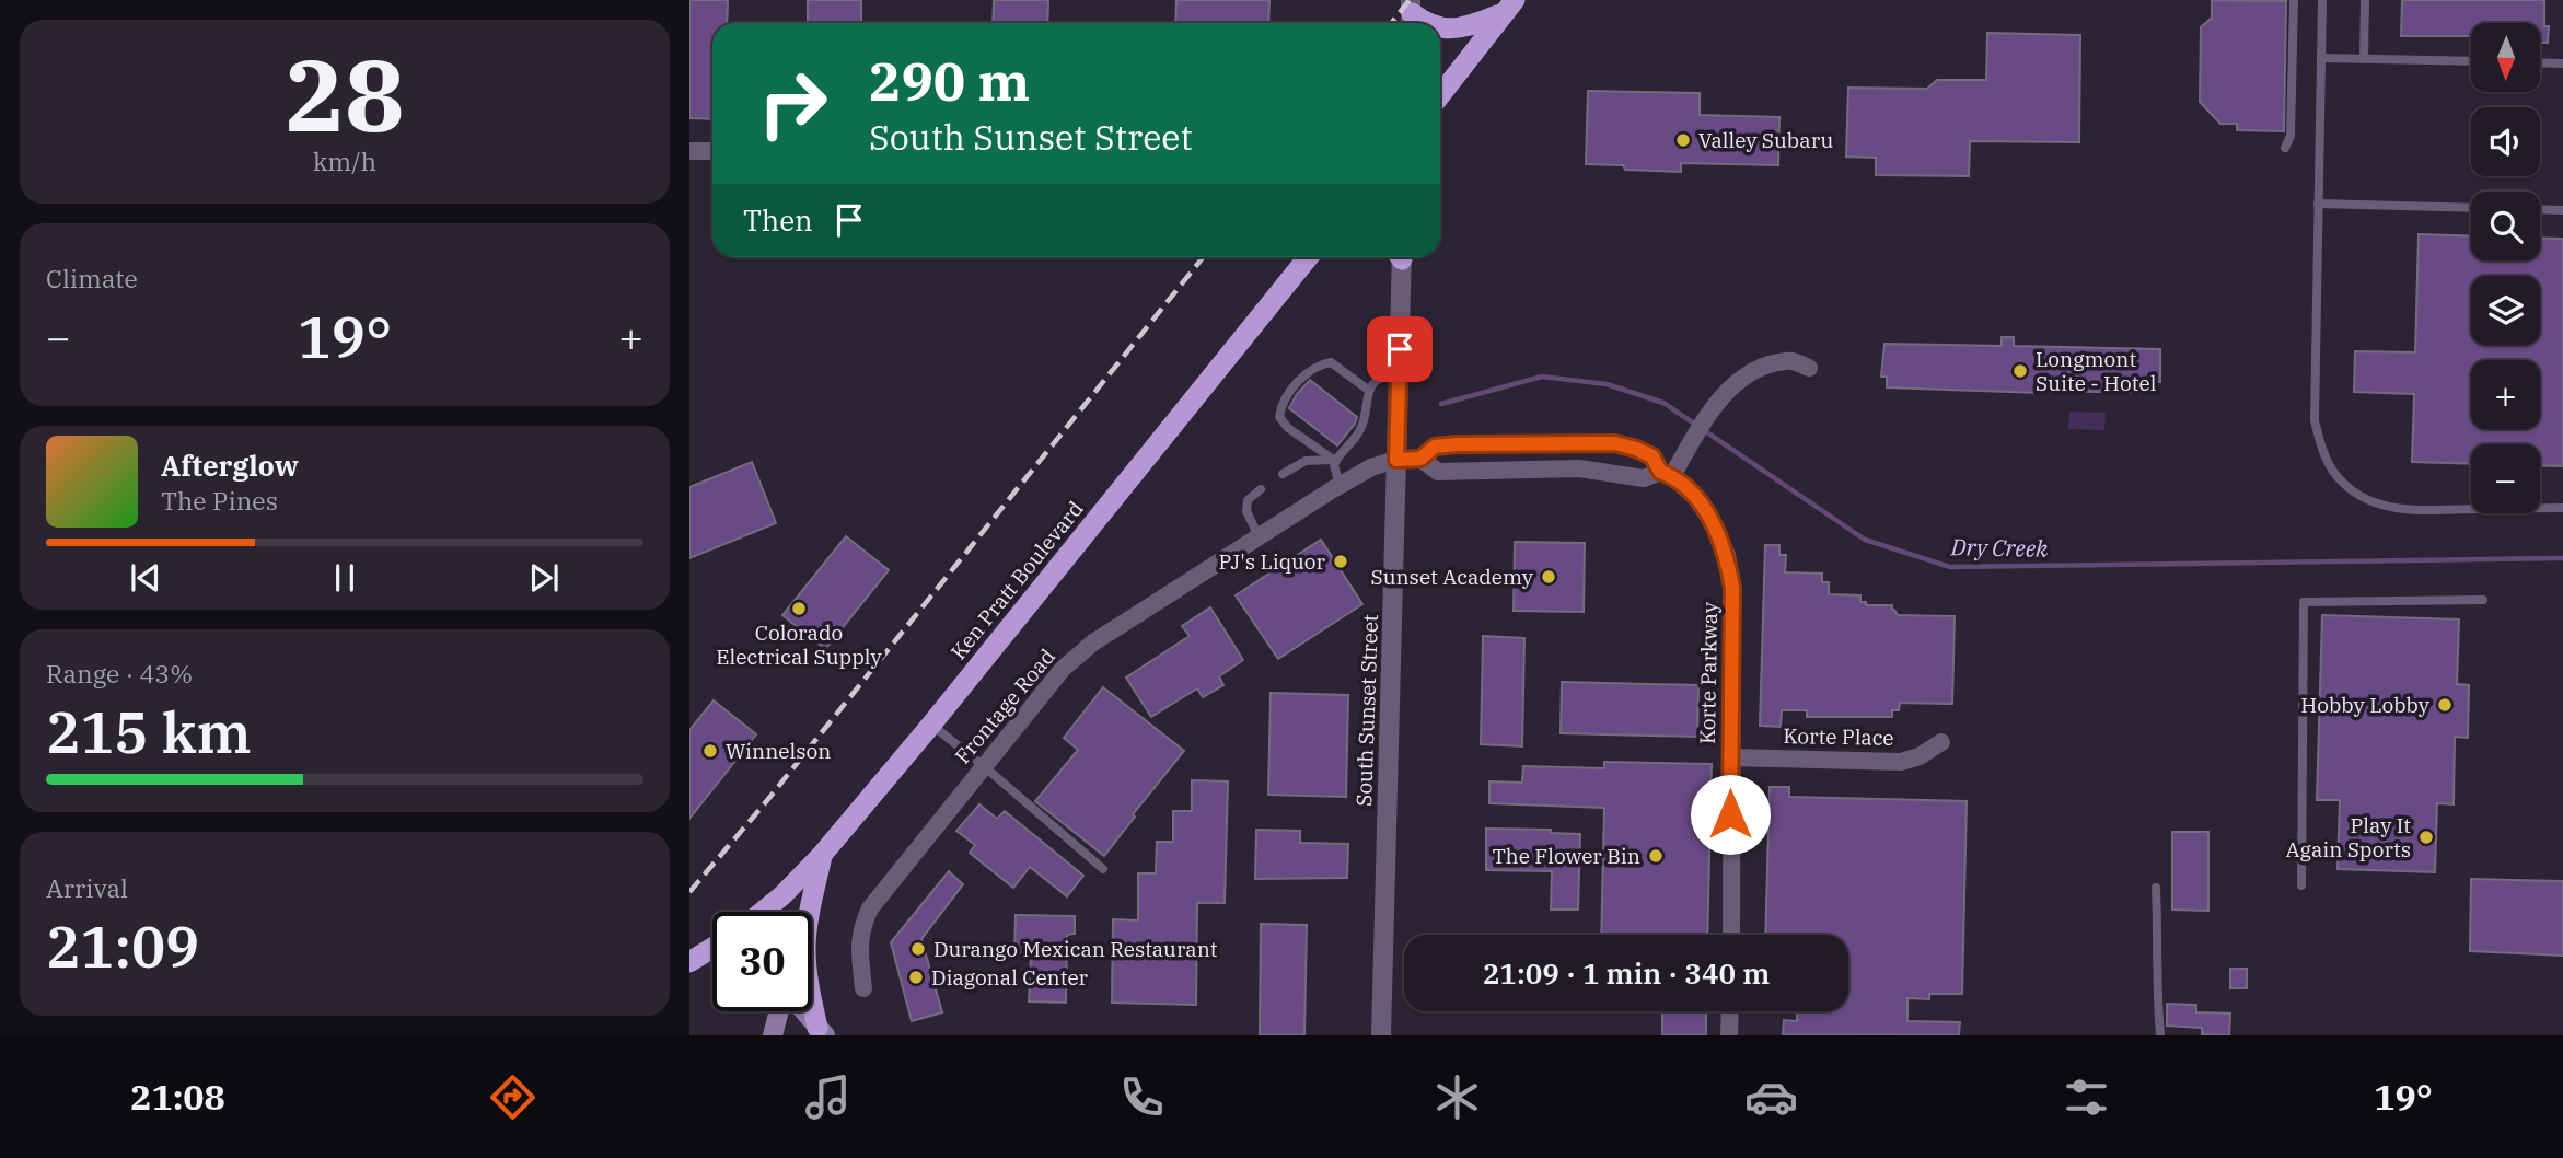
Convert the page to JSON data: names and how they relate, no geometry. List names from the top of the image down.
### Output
{
  "streets": {
    "highway": ["Ken Pratt Boulevard"],
    "street": [
      "Korte Parkway",
      "Frontage Road",
      "South Sunset Street",
      "Korte Place"
    ]
  },
  "crossings": [
    ["Korte Parkway", "Frontage Road"],
    ["Korte Parkway", "South Sunset Street"],
    ["Korte Parkway", "Korte Place"],
    ["Frontage Road", "South Sunset Street"]
  ],
  "water": ["Dry Creek"],
  "places": [
    "Valley Subaru",
    "Longmont Suite - Hotel",
    "PJ's Liquor",
    "Sunset Academy",
    "Colorado Electrical Supply",
    "Hobby Lobby",
    "Winnelson",
    "Play It Again Sports",
    "The Flower Bin",
    "Durango Mexican Restaurant",
    "Diagonal Center"
  ],
  "north": "bottom",
  "page": {
    "tile": [
      ["28", "km/h"],
      "Climate",
      ["Range · 43%", "215 km"],
      ["Arrival", "21:09"]
    ],
    "map_buttons": ["+", "−"],
    "turn": ["290 m", "South Sunset Street"],
    "then": "Then",
    "heat": ["−", "19°", "+"],
    "song": ["Afterglow", "The Pines"],
    "limit": "30",
    "trip": "21:09 · 1 min · 340 m",
    "tabs": ["21:08", "19°"]
  }
}
